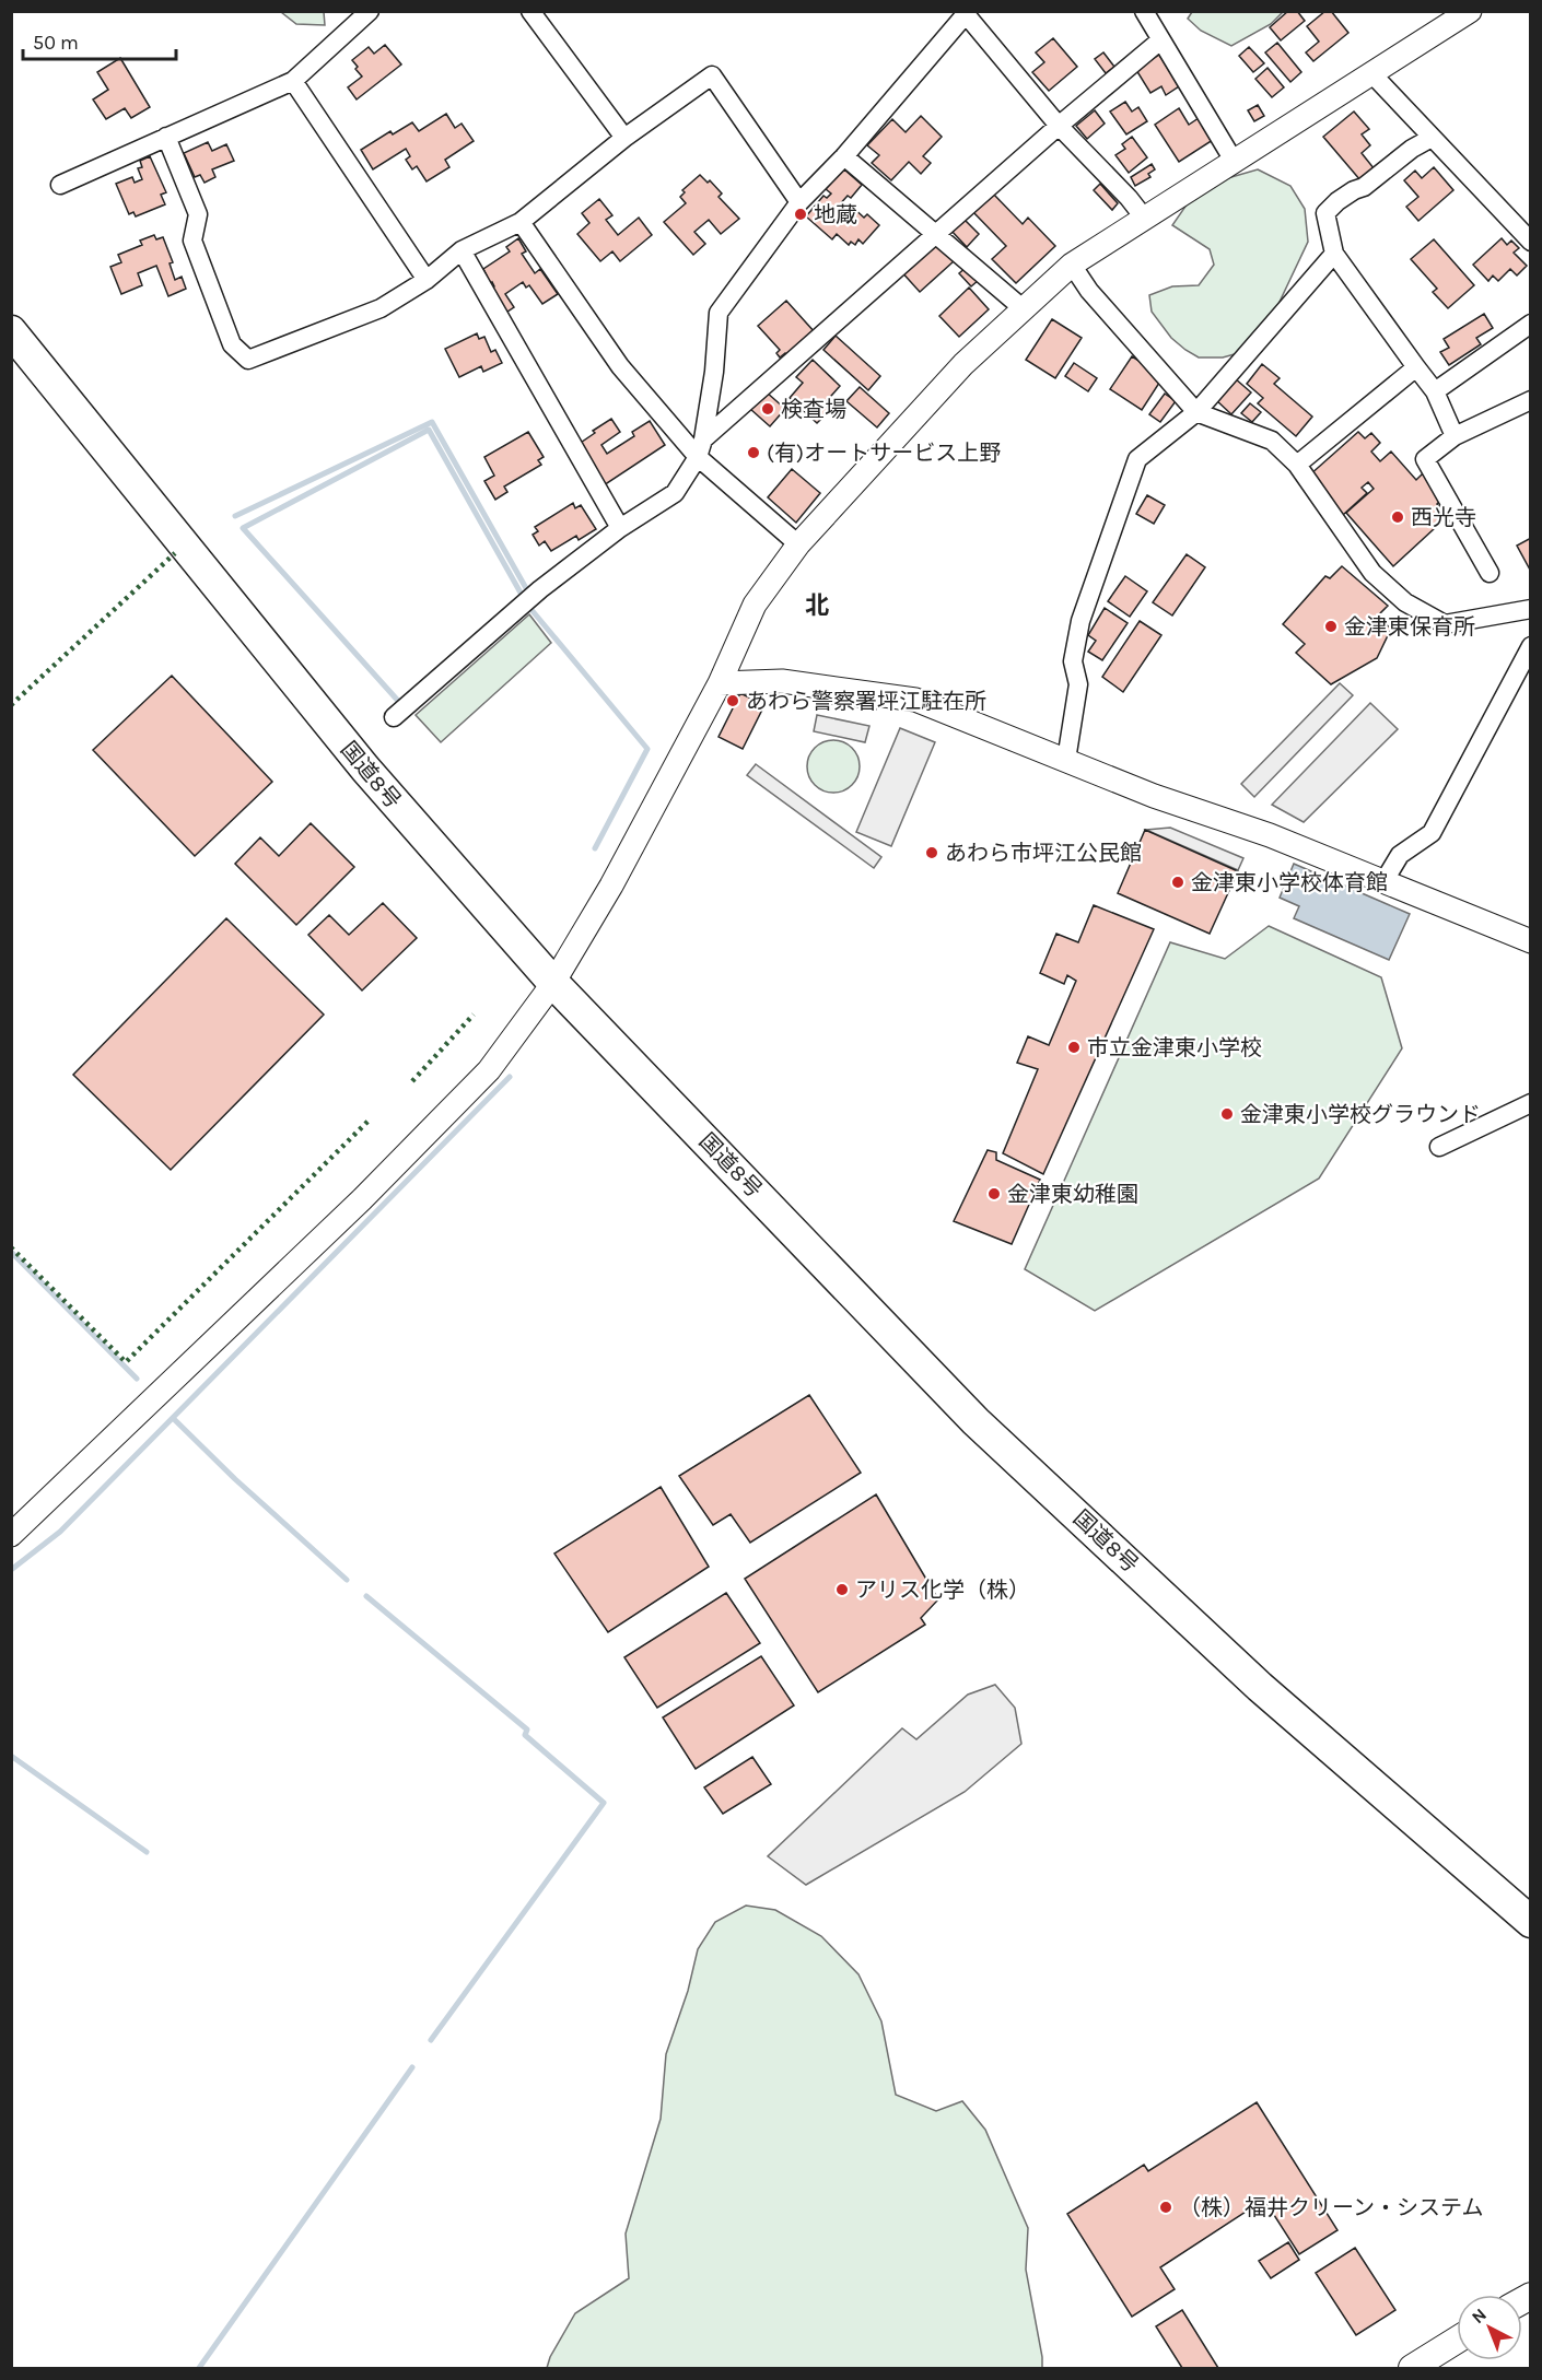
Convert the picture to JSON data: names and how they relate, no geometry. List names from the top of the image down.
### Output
{
  "streets": {
    "highway": ["国道8号"]
  },
  "districts": ["北"],
  "places": [
    "地蔵",
    "検査場",
    "(有)オートサービス上野",
    "西光寺",
    "金津東保育所",
    "あわら警察署坪江駐在所",
    "あわら市坪江公民館",
    "金津東小学校体育館",
    "市立金津東小学校",
    "金津東小学校グラウンド",
    "金津東幼稚園",
    "アリス化学（株）",
    "（株）福井クリーン・システム"
  ],
  "scale_bar": "50 m",
  "north": "top left"
}
